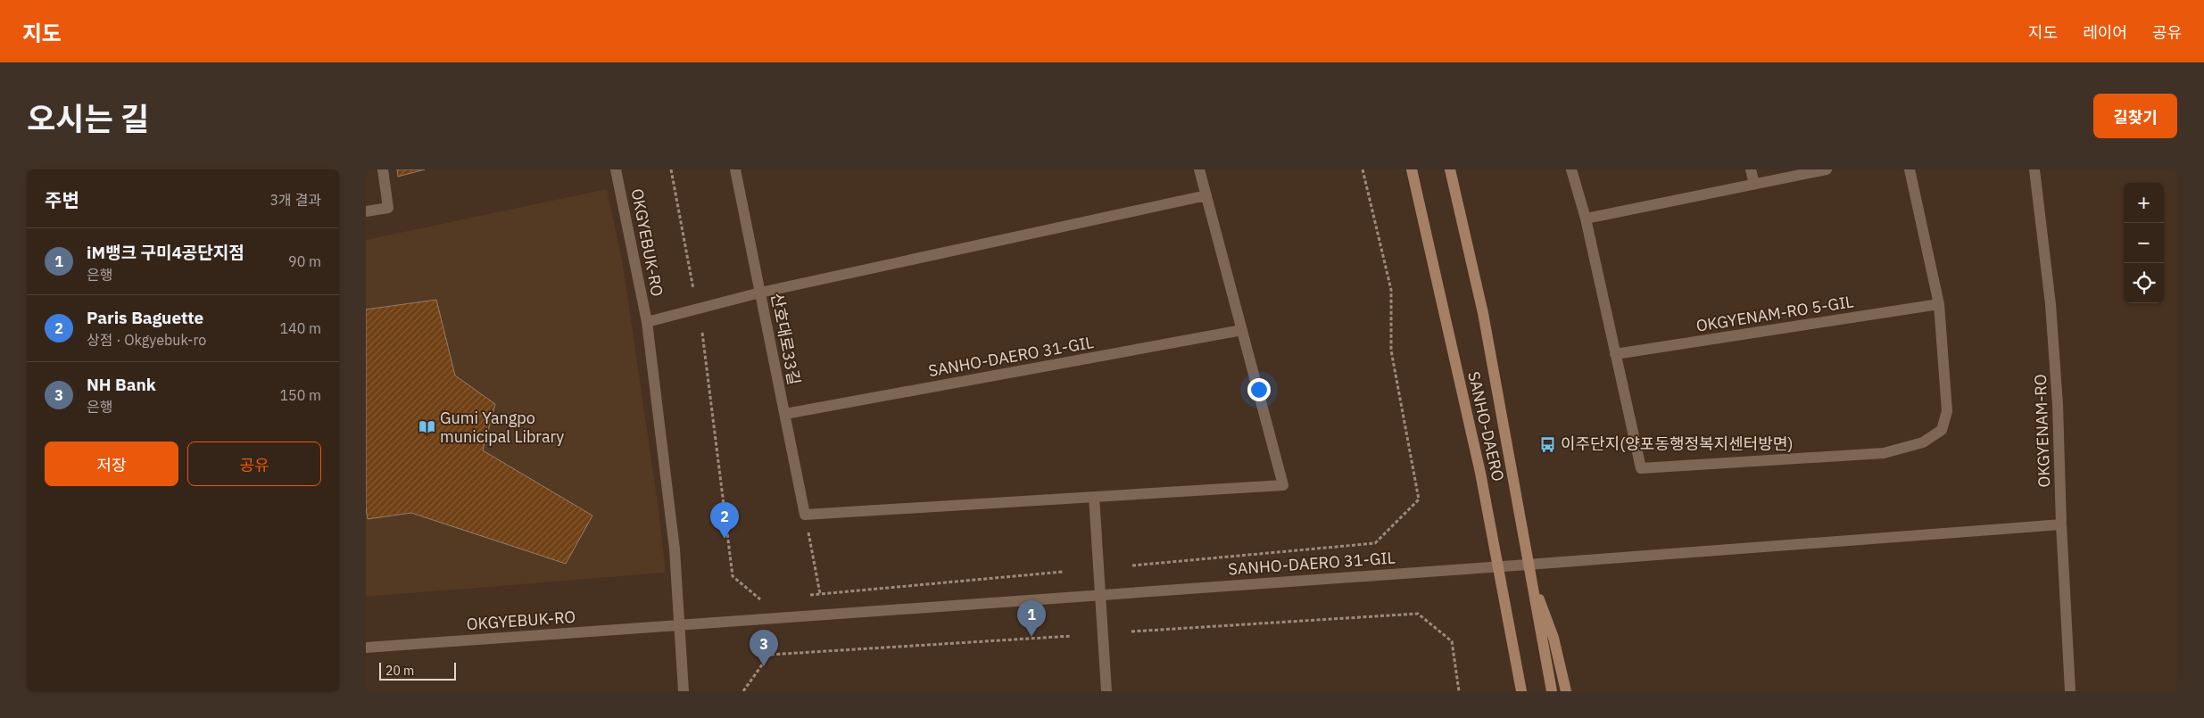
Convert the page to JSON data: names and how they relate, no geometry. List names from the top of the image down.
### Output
{
  "streets": {
    "street": [
      "OKGYEBUK-RO",
      "OKGYENAM-RO 5-GIL",
      "산호대로33길",
      "SANHO-DAERO 31-GIL",
      "SANHO-DAERO",
      "OKGYENAM-RO"
    ]
  },
  "crossings": [
    ["OKGYEBUK-RO", "산호대로33길"],
    ["OKGYEBUK-RO", "SANHO-DAERO 31-GIL"],
    ["산호대로33길", "SANHO-DAERO 31-GIL"],
    ["SANHO-DAERO 31-GIL", "SANHO-DAERO"],
    ["SANHO-DAERO 31-GIL", "OKGYENAM-RO"]
  ],
  "places": {
    "library": ["Gumi Yangpo municipal Library"],
    "bus stop": ["이주단지(양포동행정복지센터방면)"]
  },
  "scale_bar": "20 m",
  "page": {
    "header": "지도",
    "nav": ["지도", "레이어", "공유"],
    "title": "오시는 길",
    "buttons": [
      "길찾기",
      ["저장", "공유"]
    ],
    "heading": ["주변", "3개 결과"],
    "map_buttons": ["+", "−"],
    "list": [
      {
        "mark": "1",
        "name": "iM뱅크 구미4공단지점",
        "note": "은행",
        "value": "90 m"
      },
      {
        "mark": "2",
        "name": "Paris Baguette",
        "note": "상점 · Okgyebuk-ro",
        "value": "140 m"
      },
      {
        "mark": "3",
        "name": "NH Bank",
        "note": "은행",
        "value": "150 m"
      }
    ],
    "pins": ["2", "1", "3"],
    "scale": "20 m"
  }
}
